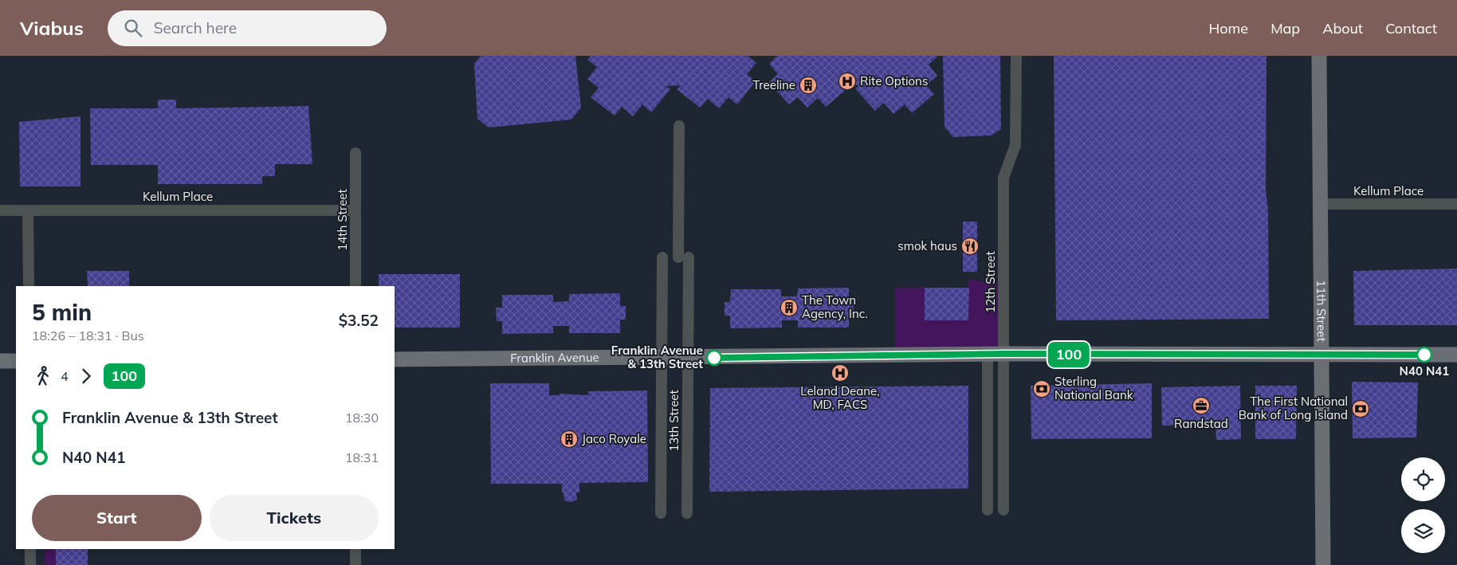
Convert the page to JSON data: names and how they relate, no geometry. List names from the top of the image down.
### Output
{
  "streets": {
    "main road": ["11th Street", "Franklin Avenue"],
    "street": [
      "Kellum Place",
      "14th Street",
      "12th Street",
      "13th Street"
    ]
  },
  "crossings": [
    ["Kellum Place", "14th Street"],
    ["Kellum Place", "11th Street"],
    ["12th Street", "Franklin Avenue"],
    ["11th Street", "Franklin Avenue"],
    ["Franklin Avenue", "13th Street"]
  ],
  "places": {
    "hospital": ["Rite Options", "Leland Deane, MD, FACS"],
    "building": ["Treeline", "The Town Agency, Inc.", "Jaco Royale"],
    "restaurant": ["smok haus"],
    "other": ["N40 N41", "Franklin Avenue & 13th Street"],
    "bank": ["Sterling National Bank", "The First National Bank of Long Island"],
    "office": ["Randstad"]
  },
  "lines": ["bus line 100"],
  "page": {
    "header": "Viabus",
    "search": "Search here",
    "nav": [
      "Home",
      "Map",
      "About",
      "Contact"
    ],
    "on_map": "100",
    "heading": ["5 min", "18:26 – 18:31 · Bus", "$3.52"],
    "legs": ["4", "100"],
    "list": [
      {
        "name": "Franklin Avenue & 13th Street",
        "value": "18:30"
      },
      {
        "name": "N40 N41",
        "value": "18:31"
      }
    ],
    "buttons": ["Start", "Tickets"]
  }
}
